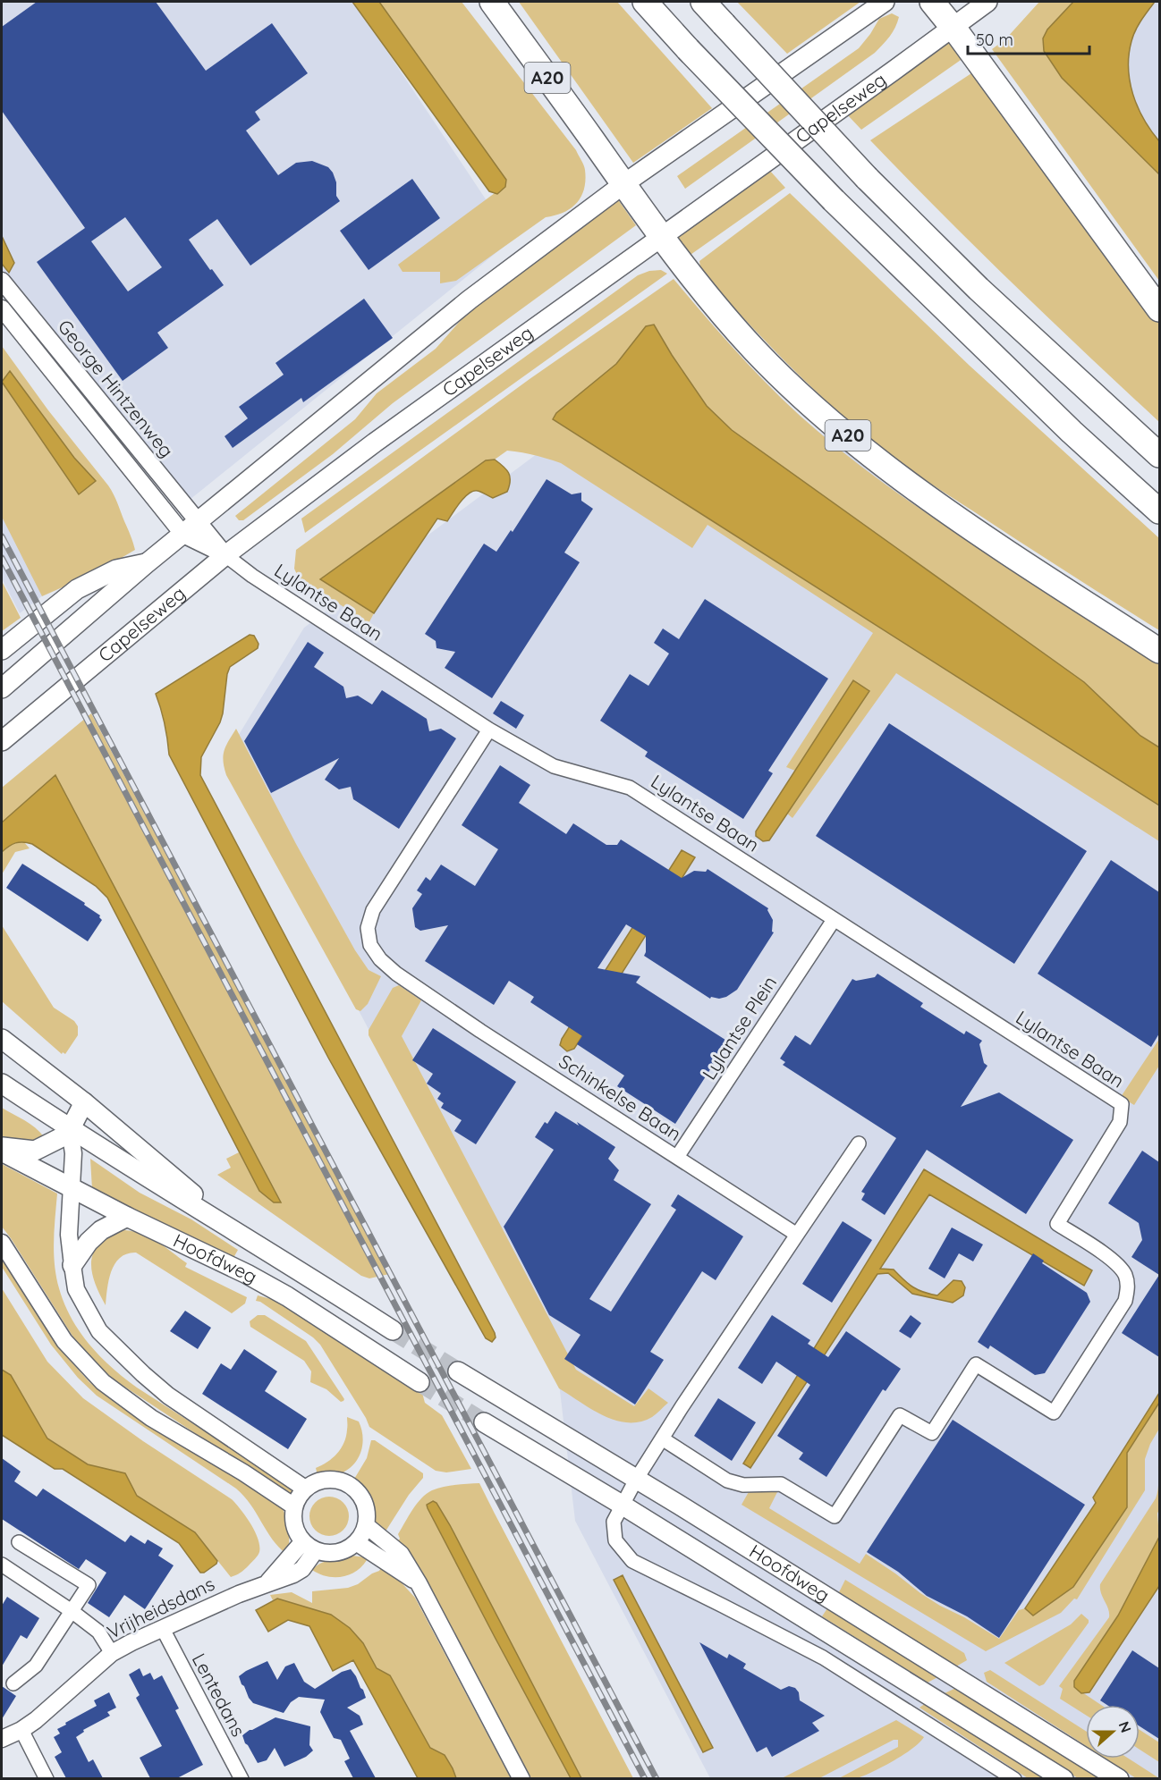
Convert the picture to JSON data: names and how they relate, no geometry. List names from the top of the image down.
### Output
{
  "streets": {
    "highway": ["A20"],
    "main road": ["Capelseweg", "Hoofdweg"],
    "street": [
      "George Hintzenweg",
      "Lylantse Baan",
      "Lylantse Plein",
      "Schinkelse Baan",
      "Vrijheidsdans",
      "Lentedans"
    ]
  },
  "crossings": [
    ["A20", "Capelseweg"],
    ["Capelseweg", "George Hintzenweg"],
    ["Capelseweg", "Lylantse Baan"],
    ["George Hintzenweg", "Lylantse Baan"],
    ["Lylantse Baan", "Lylantse Plein"],
    ["Lylantse Baan", "Schinkelse Baan"],
    ["Lylantse Plein", "Schinkelse Baan"],
    ["Vrijheidsdans", "Lentedans"]
  ],
  "scale_bar": "50 m",
  "north": "right"
}
